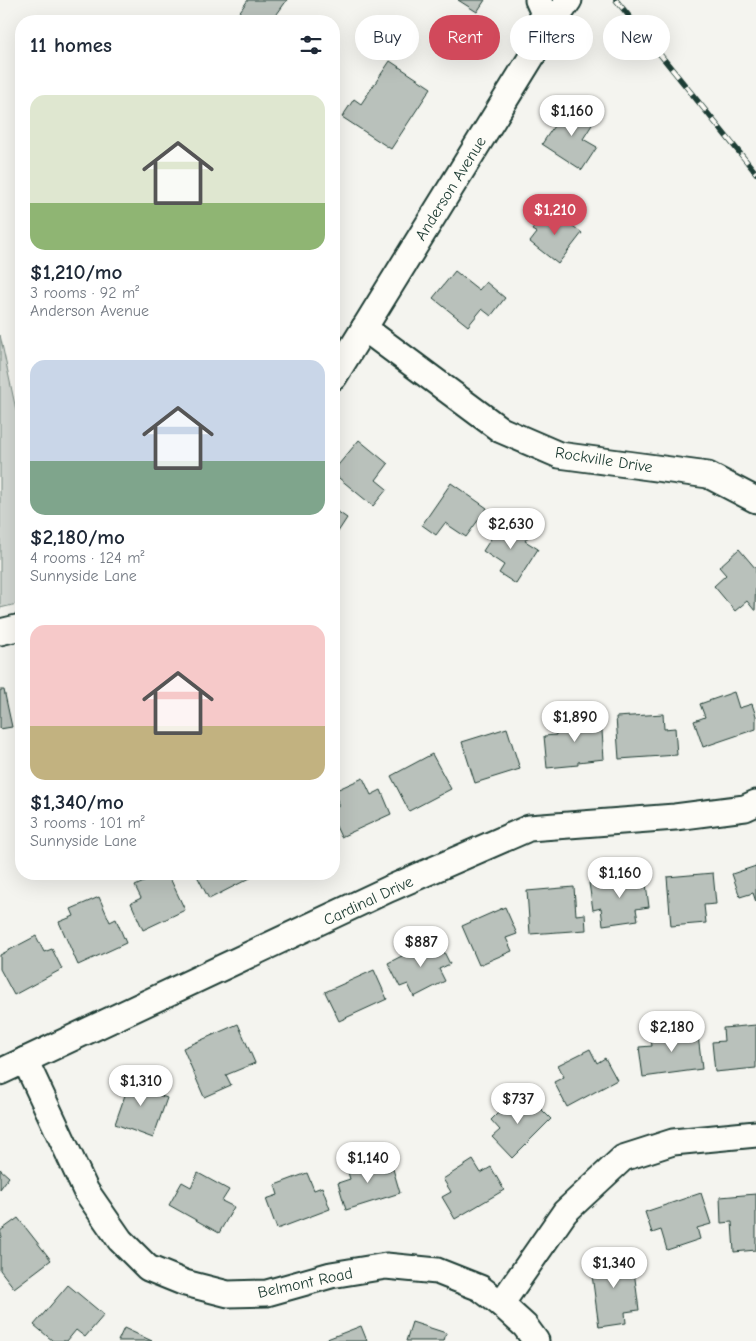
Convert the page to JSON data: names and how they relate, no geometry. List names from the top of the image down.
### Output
{
  "streets": {
    "street": [
      "Anderson Avenue",
      "Rockville Drive",
      "Cardinal Drive",
      "Belmont Road"
    ]
  },
  "crossings": [
    ["Anderson Avenue", "Rockville Drive"],
    ["Cardinal Drive", "Belmont Road"]
  ],
  "page": {
    "chip": [
      "Buy",
      "Rent",
      "Filters",
      "New"
    ],
    "heading": "11 homes",
    "list": [
      {
        "name": "$1,210/mo",
        "note": "3 rooms · 92 m² · Anderson Avenue"
      },
      {
        "name": "$2,180/mo",
        "note": "4 rooms · 124 m² · Sunnyside Lane"
      },
      {
        "name": "$1,340/mo",
        "note": "3 rooms · 101 m² · Sunnyside Lane"
      }
    ],
    "price": [
      "$1,160",
      "$1,210",
      "$2,630",
      "$1,890",
      "$1,160",
      "$887",
      "$2,180",
      "$1,310",
      "$737",
      "$1,140",
      "$1,340"
    ]
  }
}
